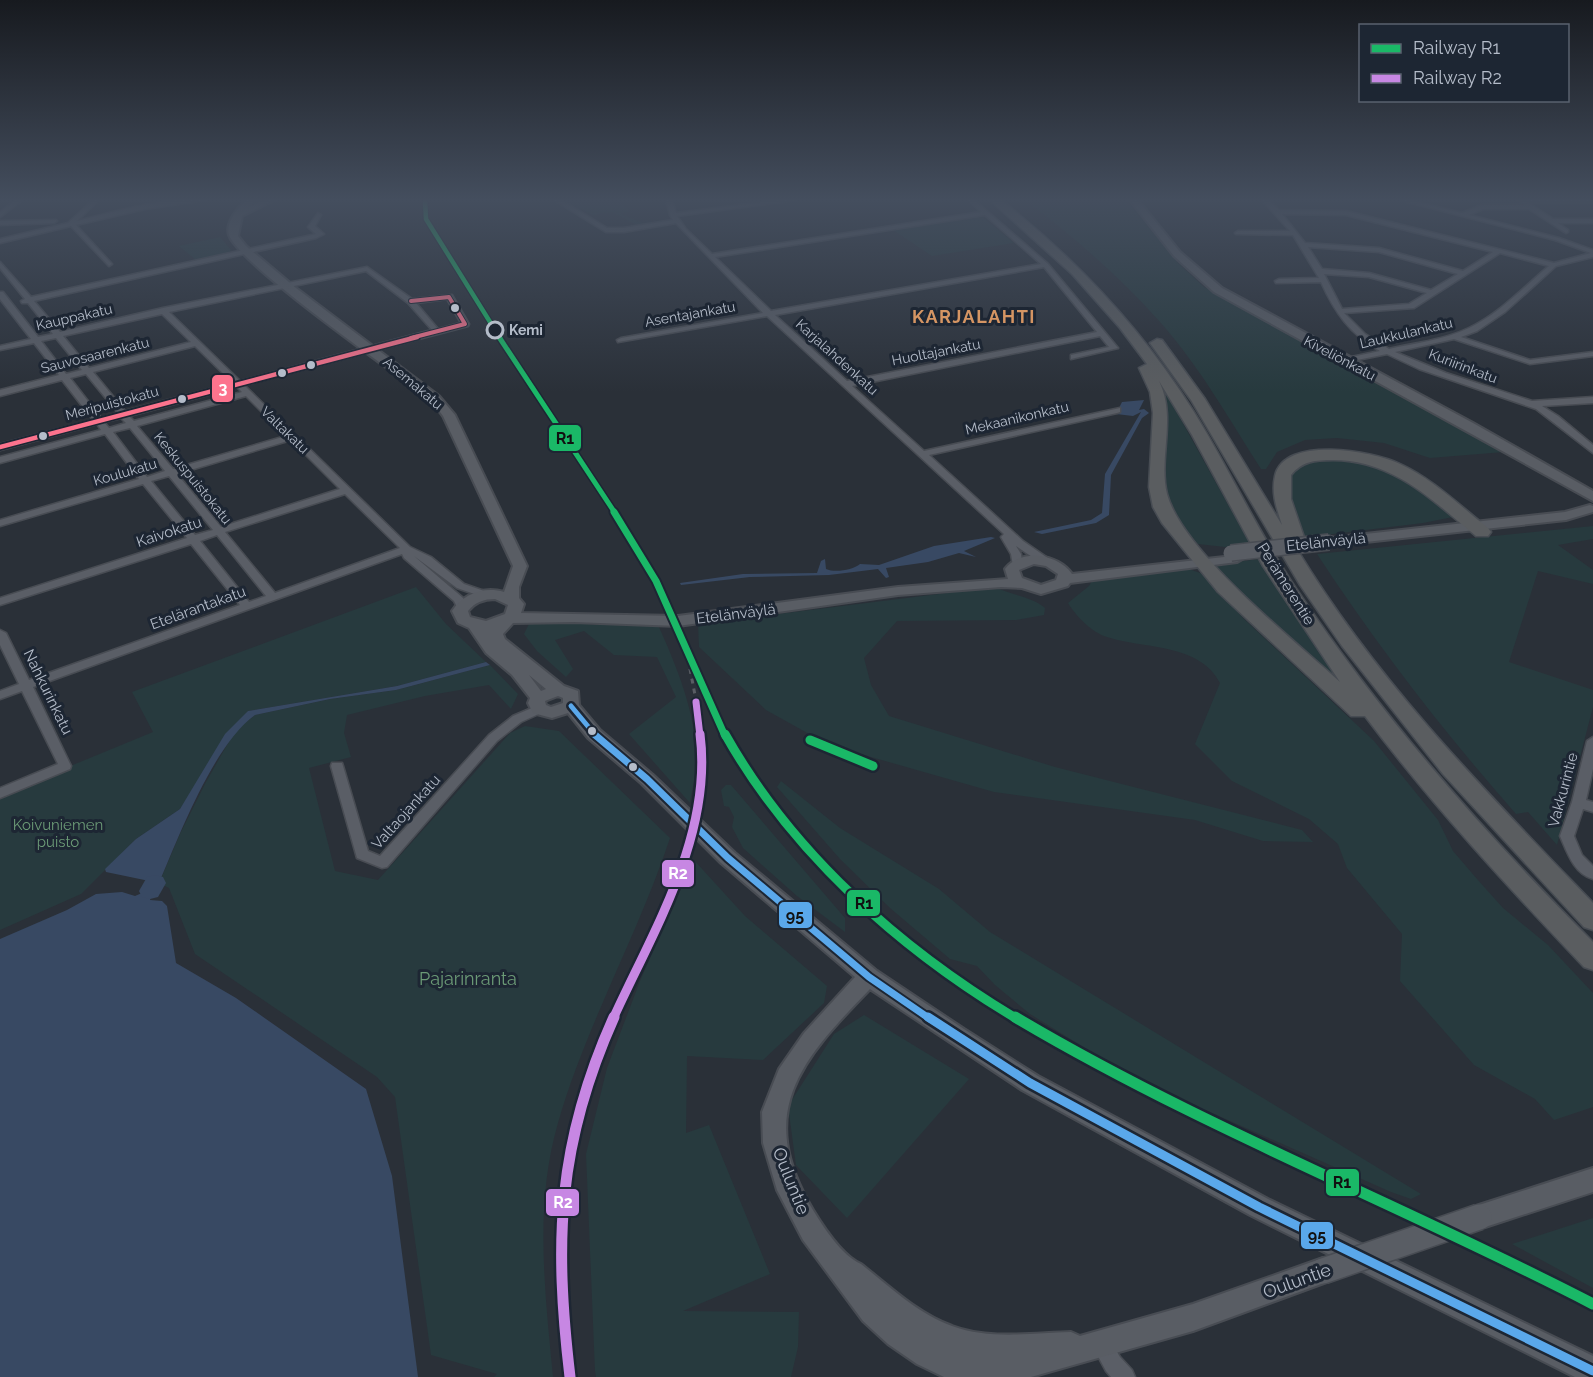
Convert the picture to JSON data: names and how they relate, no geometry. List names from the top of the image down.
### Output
{
  "streets": {
    "highway": ["Perämerentie"],
    "main road": [
      "Kiveliönkatu",
      "Asemakatu",
      "Etelänväylä",
      "Ouluntie"
    ],
    "street": [
      "Asentajankatu",
      "Kauppakatu",
      "Laukkulankatu",
      "Huoltajankatu",
      "Sauvosaarenkatu",
      "Karjalahdenkatu",
      "Kuriirinkatu",
      "Meripuistokatu",
      "Mekaanikonkatu",
      "Valtakatu",
      "Koulukatu",
      "Keskuspuistokatu",
      "Kaivokatu",
      "Etelärantakatu",
      "Nahkurinkatu",
      "Vakkurintie",
      "Valtaojankatu"
    ]
  },
  "crossings": [
    ["Asentajankatu", "Karjalahdenkatu"],
    ["Kauppakatu", "Asemakatu"],
    ["Kauppakatu", "Meripuistokatu"],
    ["Kauppakatu", "Valtakatu"],
    ["Kauppakatu", "Keskuspuistokatu"],
    ["Laukkulankatu", "Kiveliönkatu"],
    ["Laukkulankatu", "Kuriirinkatu"],
    ["Huoltajankatu", "Karjalahdenkatu"],
    ["Sauvosaarenkatu", "Valtakatu"],
    ["Sauvosaarenkatu", "Keskuspuistokatu"],
    ["Karjalahdenkatu", "Mekaanikonkatu"],
    ["Karjalahdenkatu", "Etelänväylä"],
    ["Kiveliönkatu", "Etelänväylä"],
    ["Asemakatu", "Meripuistokatu"],
    ["Asemakatu", "Valtakatu"],
    ["Asemakatu", "Etelänväylä"],
    ["Meripuistokatu", "Valtakatu"],
    ["Meripuistokatu", "Keskuspuistokatu"],
    ["Valtakatu", "Koulukatu"],
    ["Valtakatu", "Kaivokatu"],
    ["Valtakatu", "Etelänväylä"],
    ["Valtakatu", "Etelärantakatu"],
    ["Koulukatu", "Keskuspuistokatu"],
    ["Keskuspuistokatu", "Kaivokatu"],
    ["Keskuspuistokatu", "Etelärantakatu"],
    ["Etelärantakatu", "Nahkurinkatu"]
  ],
  "districts": ["KARJALAHTI"],
  "parks": ["Koivuniemen puisto", "Pajarinranta"],
  "places": ["Kemi"],
  "lines": [
    "rail line R1",
    "transit line 3",
    "rail line R2",
    "transit line 95"
  ],
  "legend": ["Railway R1", "Railway R2"]
}
